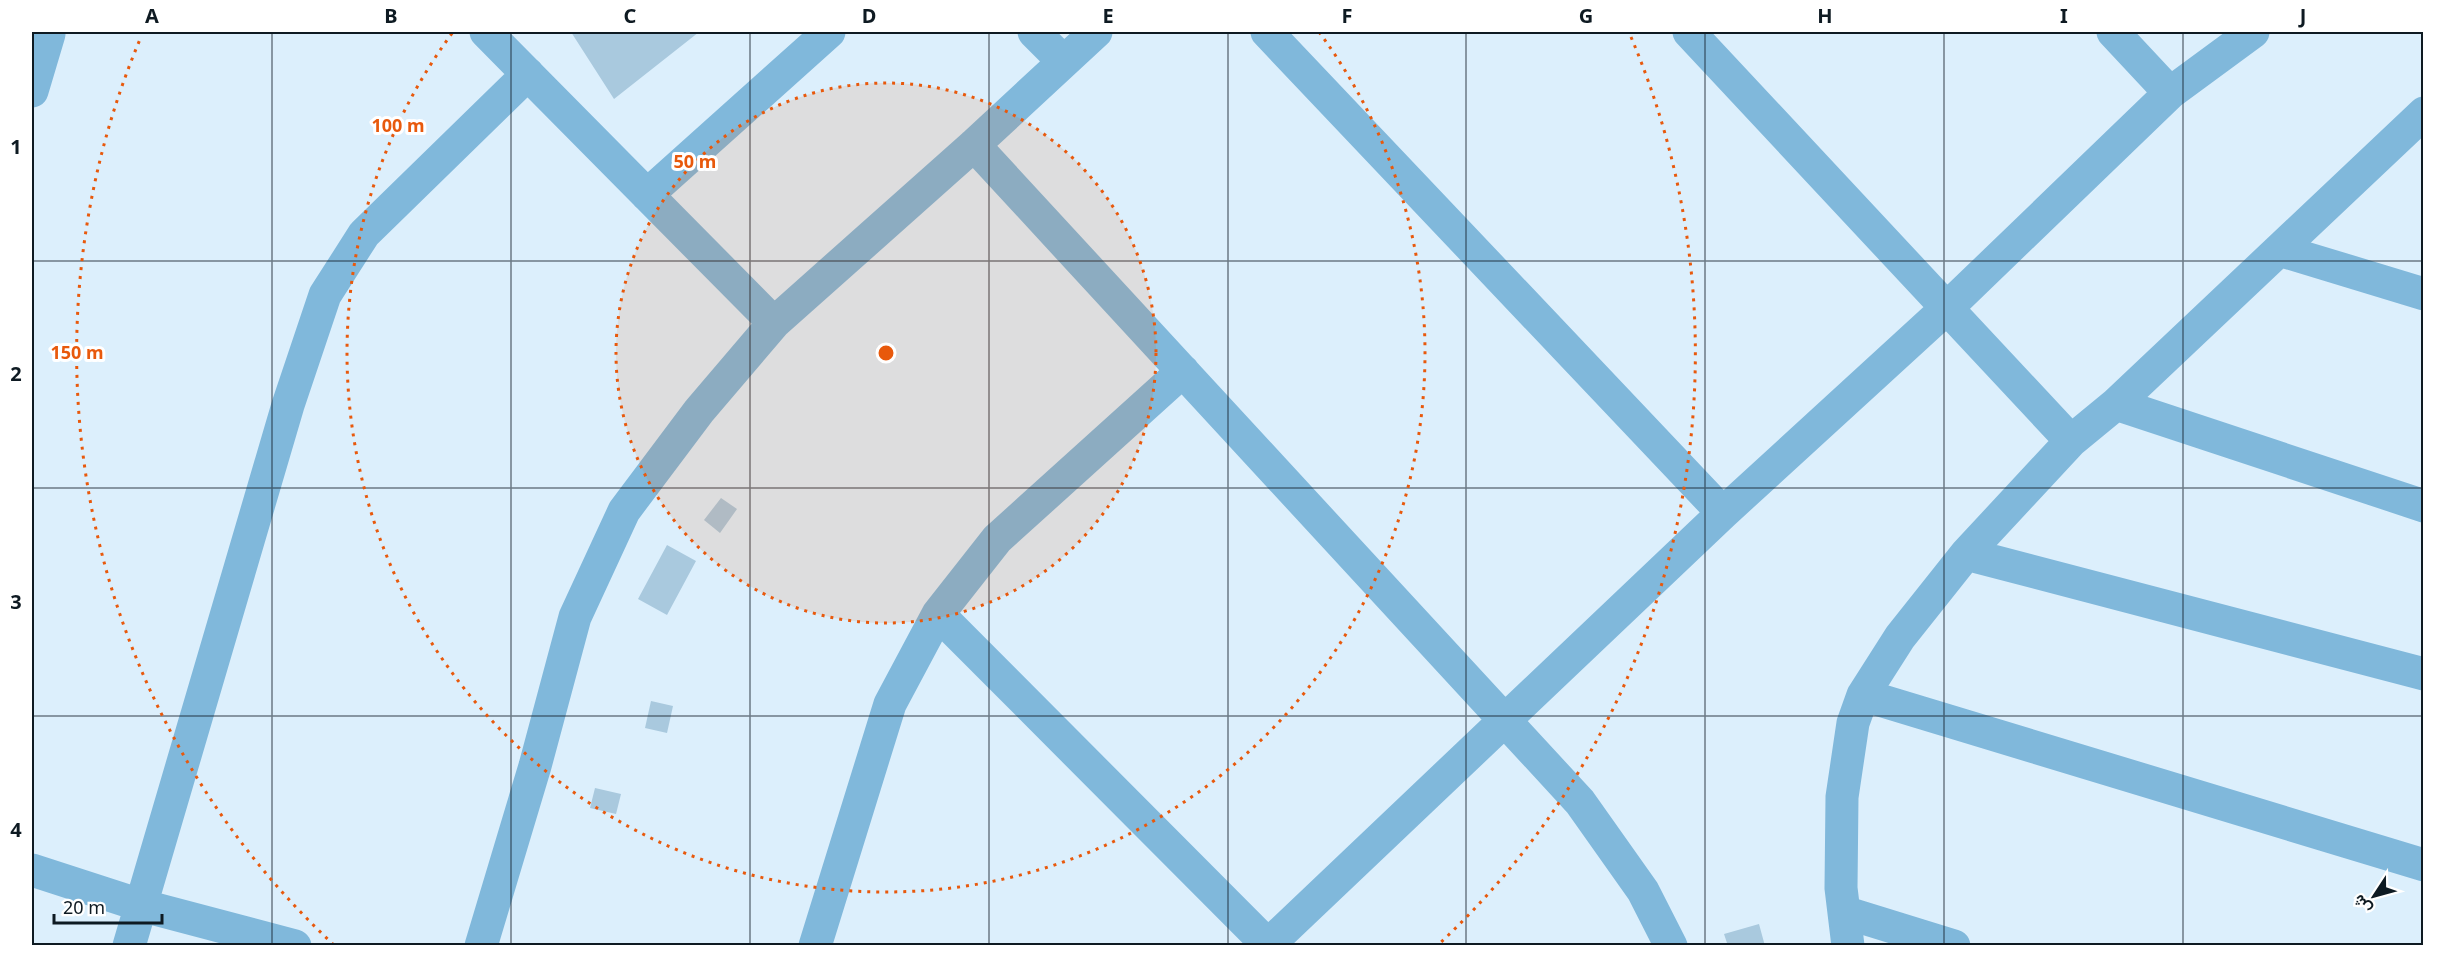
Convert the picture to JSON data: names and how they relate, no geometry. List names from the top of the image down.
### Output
{
  "scale_bar": "20 m",
  "north": "bottom left",
  "grid": {
    "columns": [
      "A",
      "B",
      "C",
      "D",
      "E",
      "F",
      "G",
      "H",
      "I",
      "J"
    ],
    "rows": [
      "1",
      "2",
      "3",
      "4"
    ]
  },
  "rings": ["100 m", "50 m", "150 m"]
}
